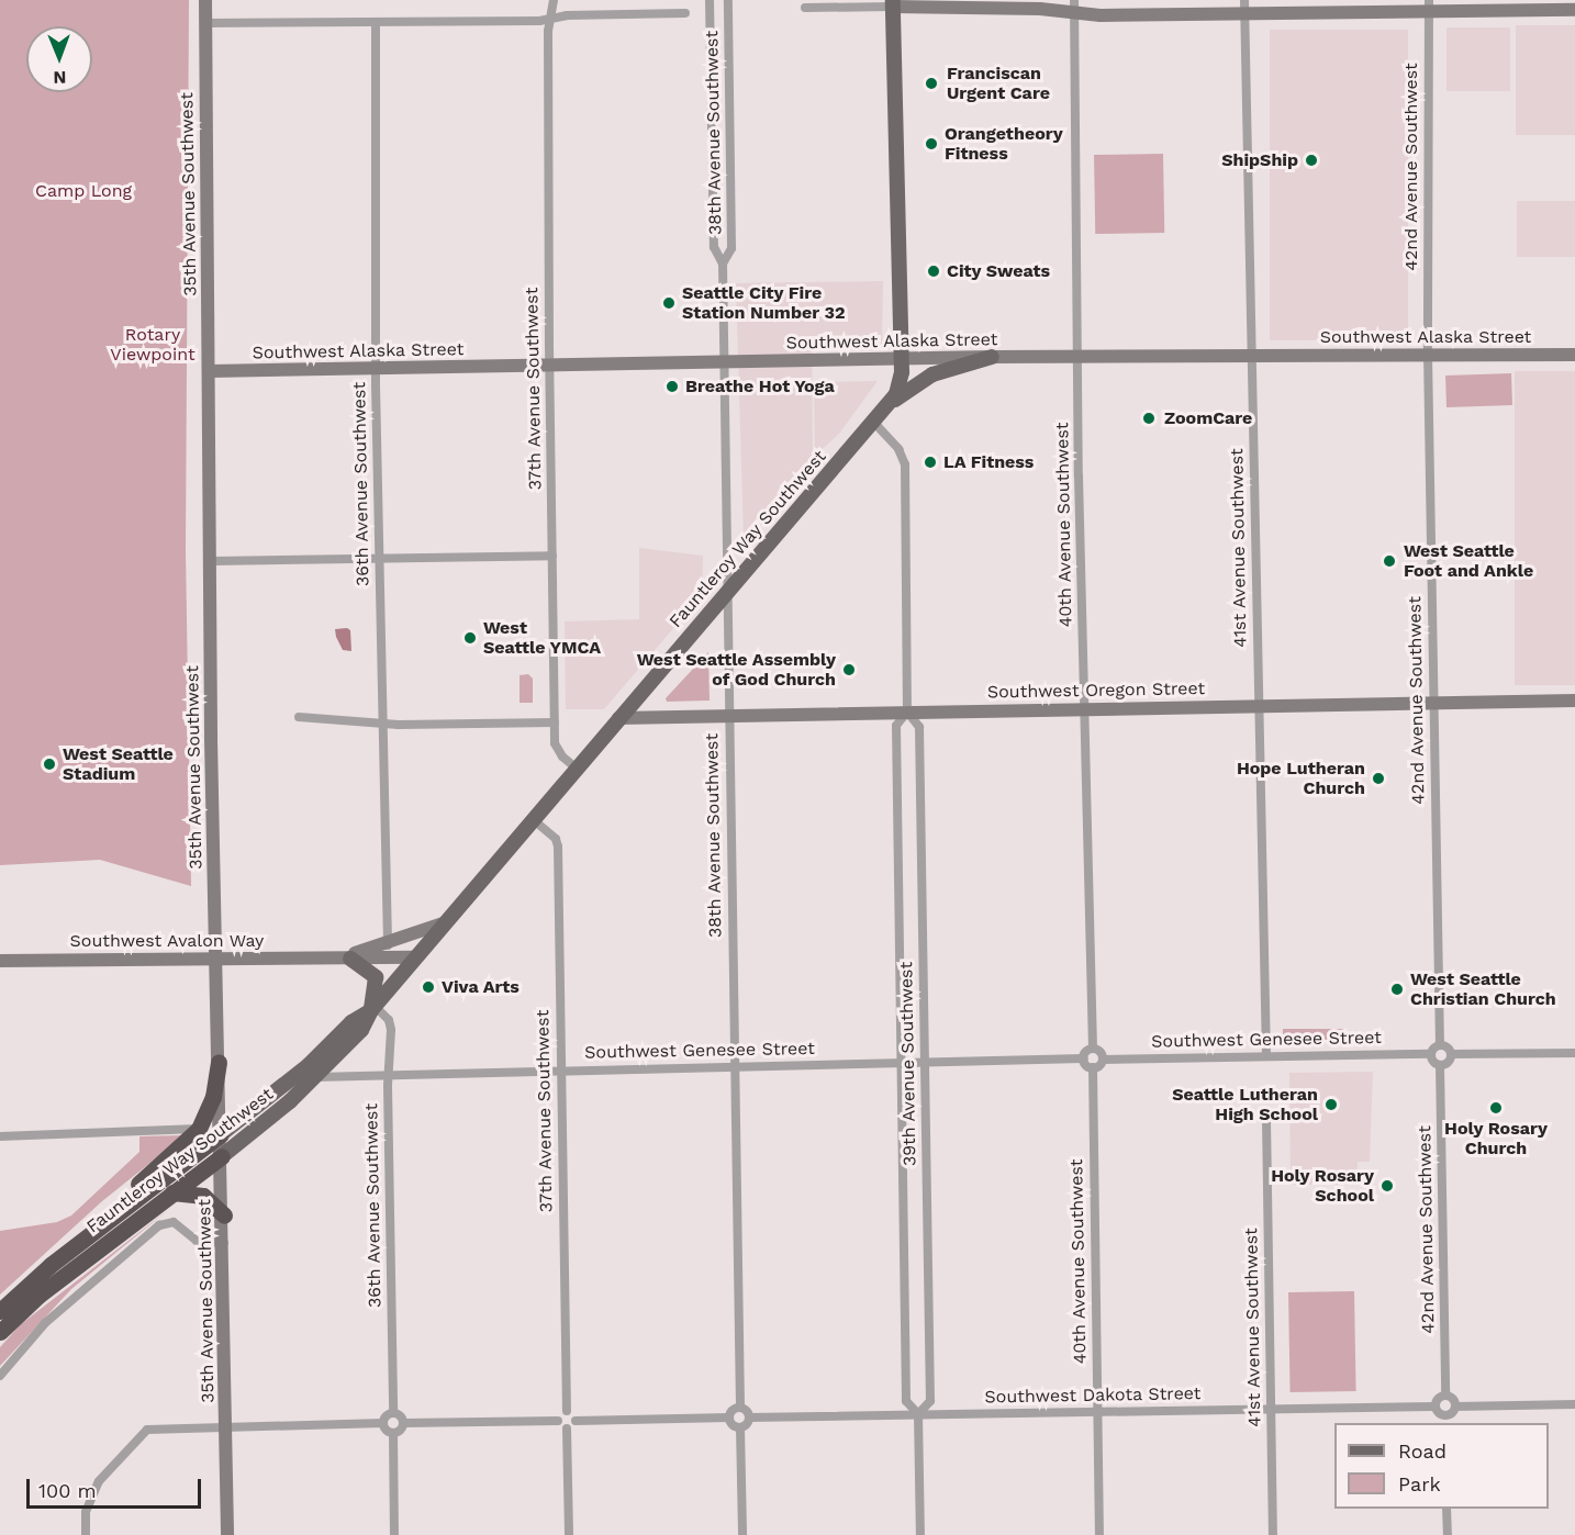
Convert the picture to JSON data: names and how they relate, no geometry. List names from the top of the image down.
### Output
{
  "streets": {
    "highway": ["Fauntleroy Way Southwest"],
    "street": [
      "38th Avenue Southwest",
      "42nd Avenue Southwest",
      "35th Avenue Southwest",
      "Southwest Alaska Street",
      "37th Avenue Southwest",
      "36th Avenue Southwest",
      "40th Avenue Southwest",
      "41st Avenue Southwest",
      "Southwest Oregon Street",
      "Southwest Avalon Way",
      "Southwest Genesee Street",
      "39th Avenue Southwest",
      "Southwest Dakota Street"
    ]
  },
  "crossings": [
    ["38th Avenue Southwest", "Southwest Alaska Street"],
    ["38th Avenue Southwest", "Fauntleroy Way Southwest"],
    ["38th Avenue Southwest", "Southwest Oregon Street"],
    ["38th Avenue Southwest", "Southwest Genesee Street"],
    ["42nd Avenue Southwest", "Southwest Alaska Street"],
    ["42nd Avenue Southwest", "Southwest Oregon Street"],
    ["35th Avenue Southwest", "Southwest Alaska Street"],
    ["35th Avenue Southwest", "Fauntleroy Way Southwest"],
    ["35th Avenue Southwest", "Southwest Avalon Way"],
    ["Southwest Alaska Street", "37th Avenue Southwest"],
    ["Southwest Alaska Street", "36th Avenue Southwest"],
    ["Southwest Alaska Street", "40th Avenue Southwest"],
    ["Southwest Alaska Street", "Fauntleroy Way Southwest"],
    ["Southwest Alaska Street", "41st Avenue Southwest"],
    ["37th Avenue Southwest", "Fauntleroy Way Southwest"],
    ["37th Avenue Southwest", "Southwest Genesee Street"],
    ["36th Avenue Southwest", "Fauntleroy Way Southwest"],
    ["36th Avenue Southwest", "Southwest Avalon Way"],
    ["36th Avenue Southwest", "Southwest Genesee Street"],
    ["40th Avenue Southwest", "Southwest Oregon Street"],
    ["40th Avenue Southwest", "Southwest Dakota Street"],
    ["Fauntleroy Way Southwest", "Southwest Oregon Street"],
    ["Fauntleroy Way Southwest", "Southwest Avalon Way"],
    ["Fauntleroy Way Southwest", "Southwest Genesee Street"],
    ["Fauntleroy Way Southwest", "39th Avenue Southwest"],
    ["41st Avenue Southwest", "Southwest Oregon Street"],
    ["41st Avenue Southwest", "Southwest Genesee Street"],
    ["41st Avenue Southwest", "Southwest Dakota Street"],
    ["Southwest Oregon Street", "39th Avenue Southwest"],
    ["Southwest Genesee Street", "39th Avenue Southwest"],
    ["39th Avenue Southwest", "Southwest Dakota Street"]
  ],
  "parks": ["Camp Long", "Rotary Viewpoint"],
  "places": [
    "Franciscan Urgent Care",
    "Orangetheory Fitness",
    "ShipShip",
    "City Sweats",
    "Seattle City Fire Station Number 32",
    "Breathe Hot Yoga",
    "ZoomCare",
    "LA Fitness",
    "West Seattle Foot and Ankle",
    "West Seattle YMCA",
    "West Seattle Assembly of God Church",
    "West Seattle Stadium",
    "Hope Lutheran Church",
    "Viva Arts",
    "West Seattle Christian Church",
    "Seattle Lutheran High School",
    "Holy Rosary Church",
    "Holy Rosary School"
  ],
  "legend": ["Road", "Park"],
  "scale_bar": "100 m",
  "north": "bottom"
}
